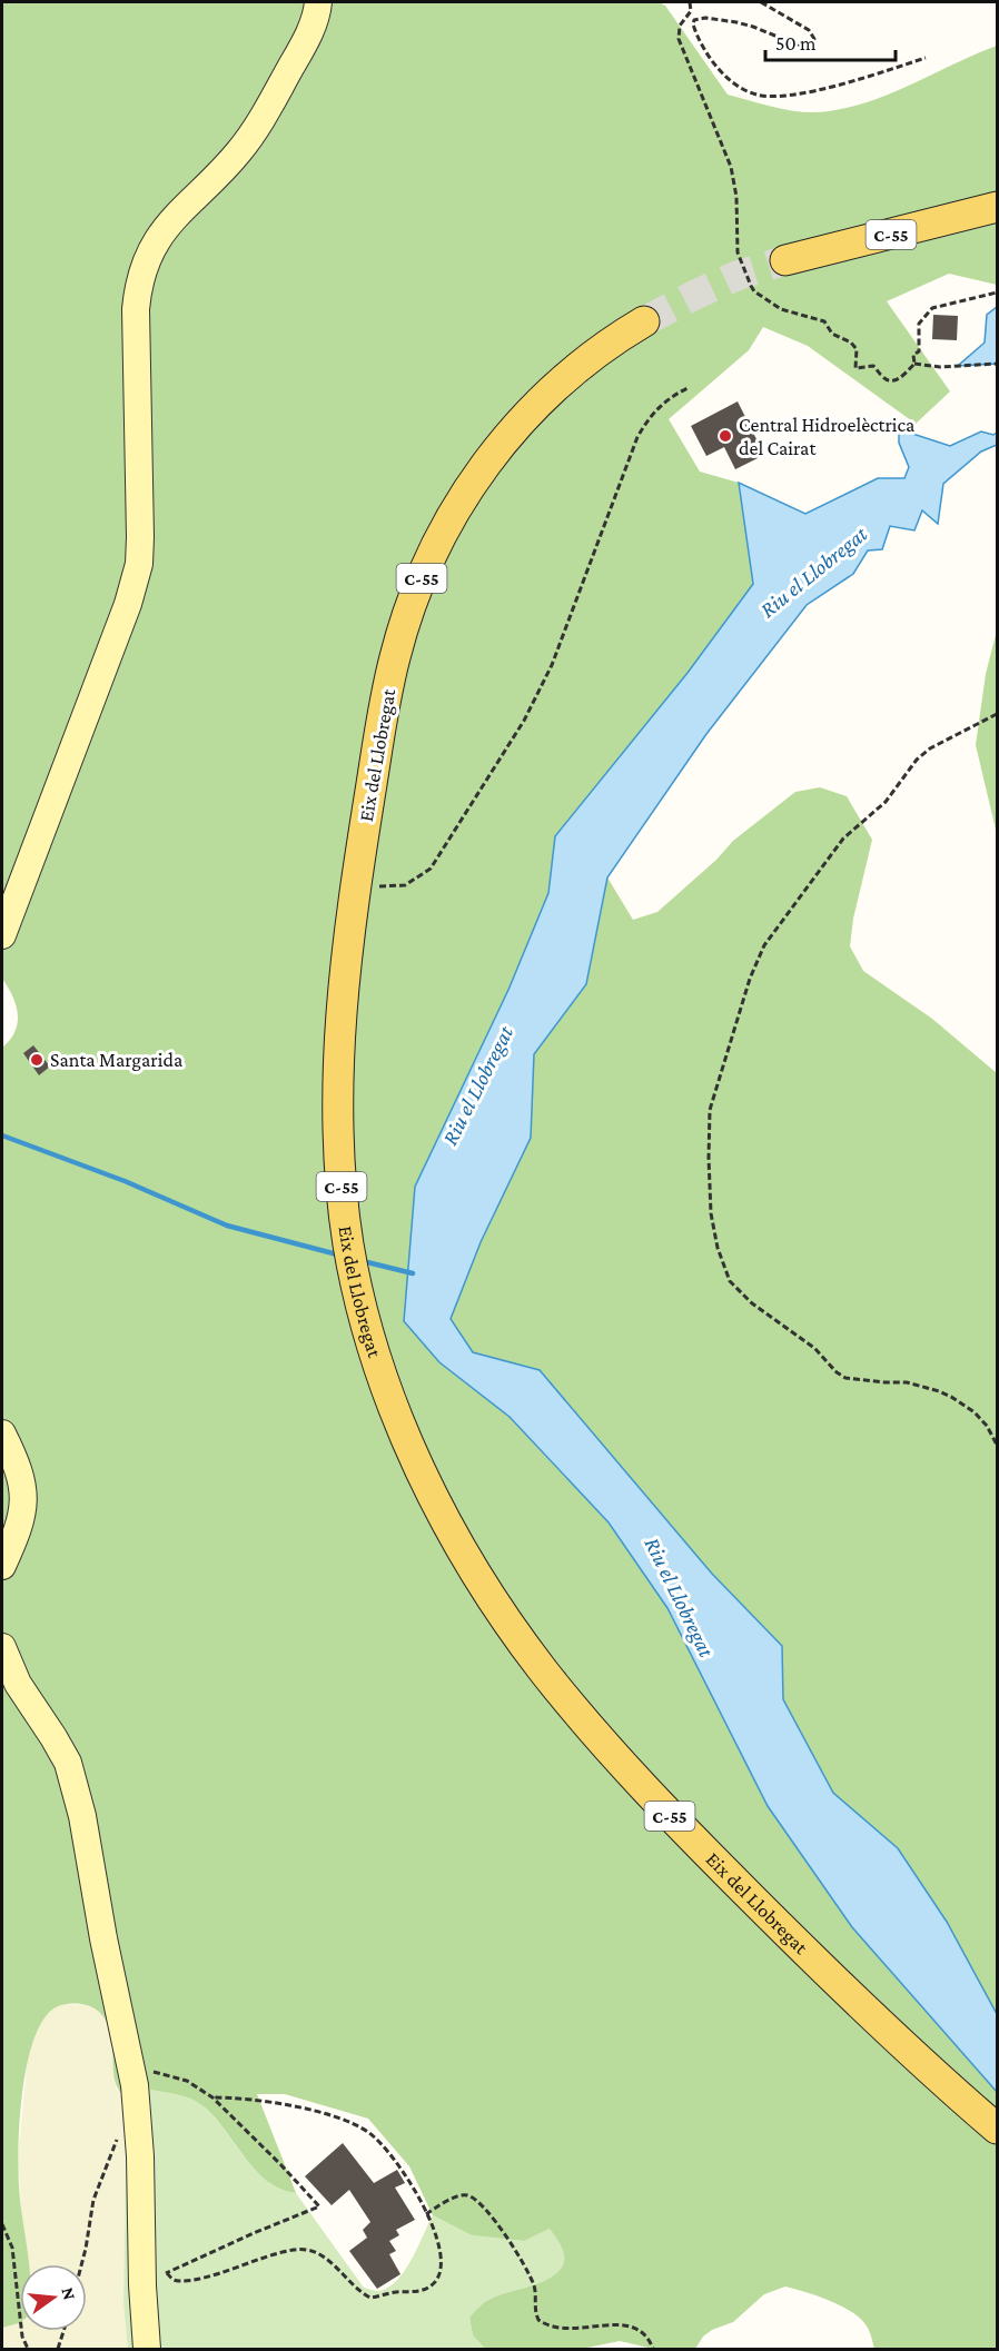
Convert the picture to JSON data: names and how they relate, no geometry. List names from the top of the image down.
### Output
{
  "streets": {
    "main road": ["C-55", "Eix del Llobregat"]
  },
  "water": ["Riu el Llobregat"],
  "places": ["Central Hidroelèctrica del Cairat", "Santa Margarida"],
  "scale_bar": "50 m",
  "north": "right"
}
